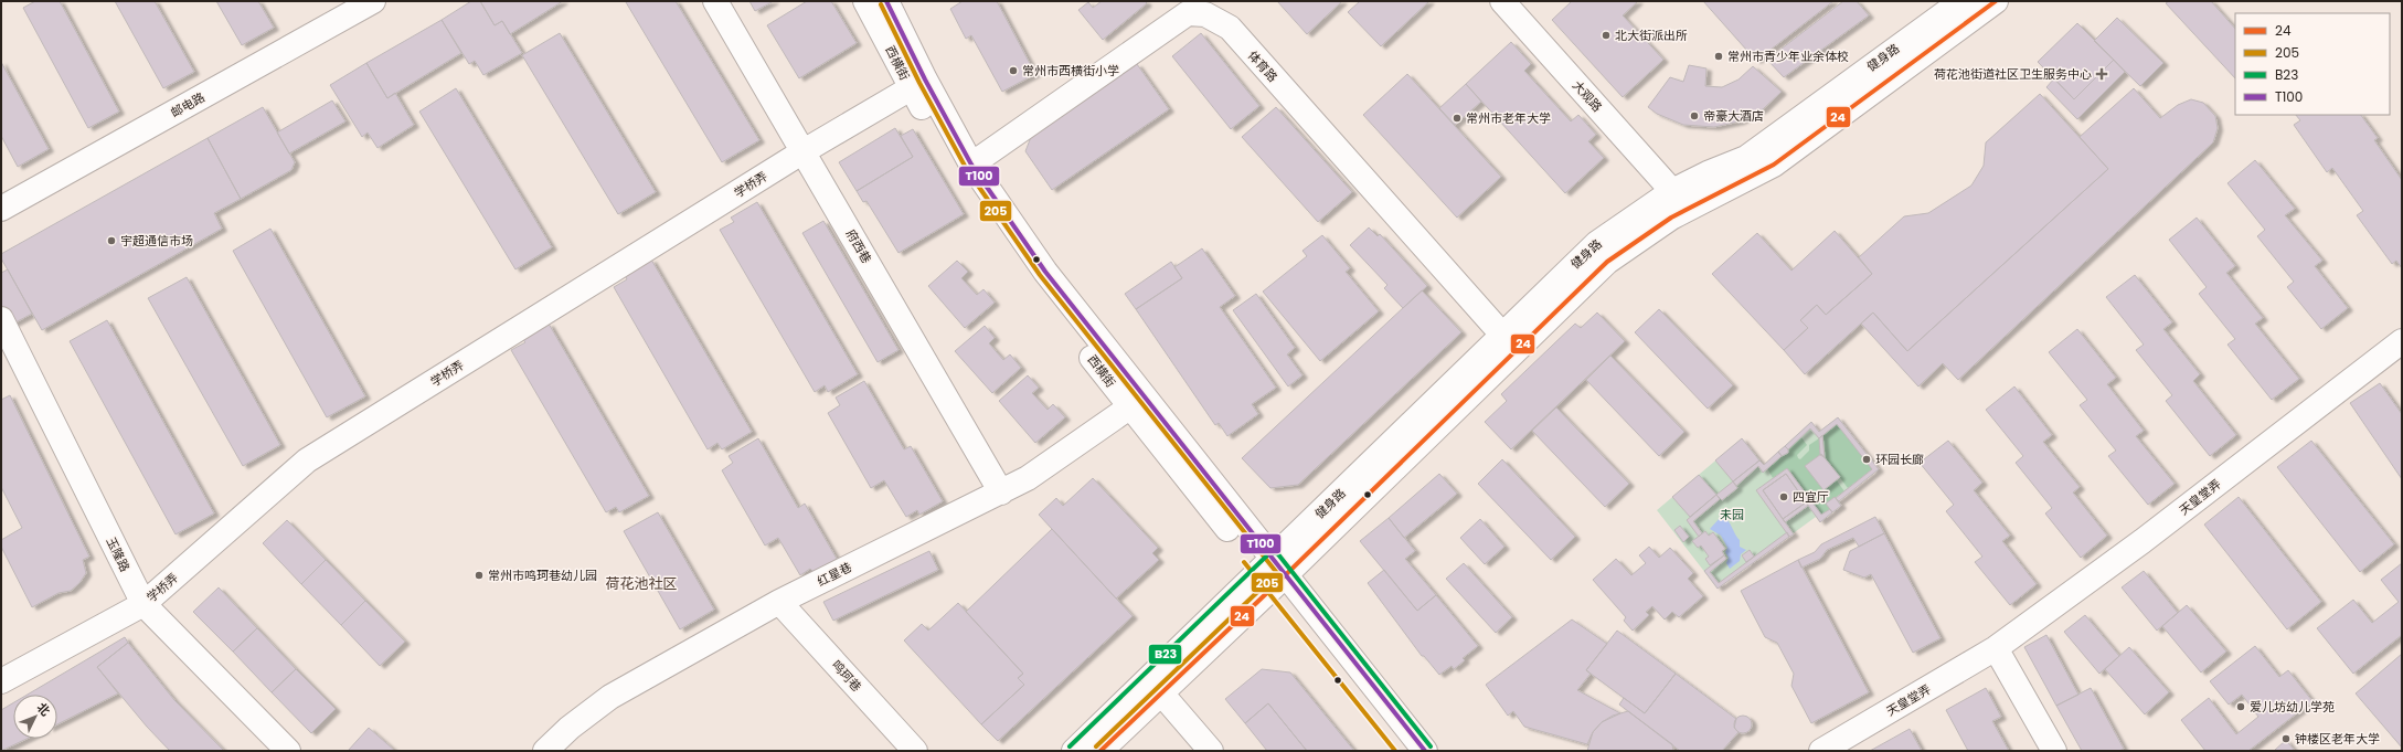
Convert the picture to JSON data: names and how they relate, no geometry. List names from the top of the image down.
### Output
{
  "streets": {
    "street": [
      "健身路",
      "西横街",
      "体育路",
      "大观路",
      "邮电路",
      "学桥弄",
      "府西巷",
      "天皇堂弄",
      "玉隆路",
      "红星巷",
      "鸣珂巷"
    ]
  },
  "crossings": [
    ["健身路", "西横街"],
    ["健身路", "体育路"],
    ["健身路", "大观路"],
    ["西横街", "体育路"],
    ["西横街", "学桥弄"],
    ["西横街", "红星巷"],
    ["学桥弄", "府西巷"],
    ["学桥弄", "玉隆路"],
    ["府西巷", "红星巷"],
    ["红星巷", "鸣珂巷"]
  ],
  "districts": ["荷花池社区"],
  "parks": ["未园"],
  "places": {
    "other": [
      "北大街派出所",
      "常州市青少年业余体校",
      "常州市西横街小学",
      "帝豪大酒店",
      "常州市老年大学",
      "宇超通信市场",
      "环园长廊",
      "四宜厅",
      "常州市鸣珂巷幼儿园",
      "爱儿坊幼儿学苑",
      "钟楼区老年大学"
    ],
    "health": ["荷花池街道社区卫生服务中心"]
  },
  "lines": [
    "transit line 24",
    "transit line T100",
    "transit line 205",
    "transit line B23"
  ],
  "legend": [
    "24",
    "205",
    "B23",
    "T100"
  ],
  "north": "top right"
}
